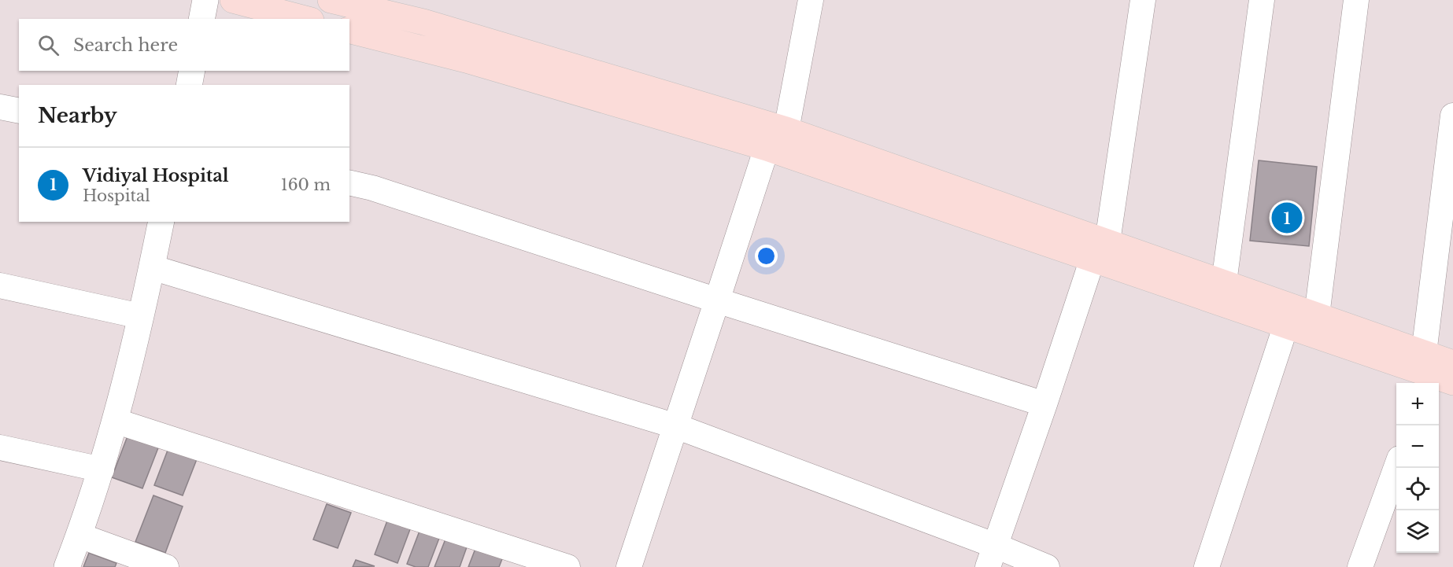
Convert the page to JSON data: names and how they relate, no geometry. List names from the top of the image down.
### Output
{
  "page": {
    "search": "Search here",
    "heading": "Nearby",
    "list": [
      {
        "mark": "1",
        "name": "Vidiyal Hospital",
        "note": "Hospital",
        "value": "160 m"
      }
    ],
    "pins": "1",
    "map_buttons": ["+", "−"]
  }
}
